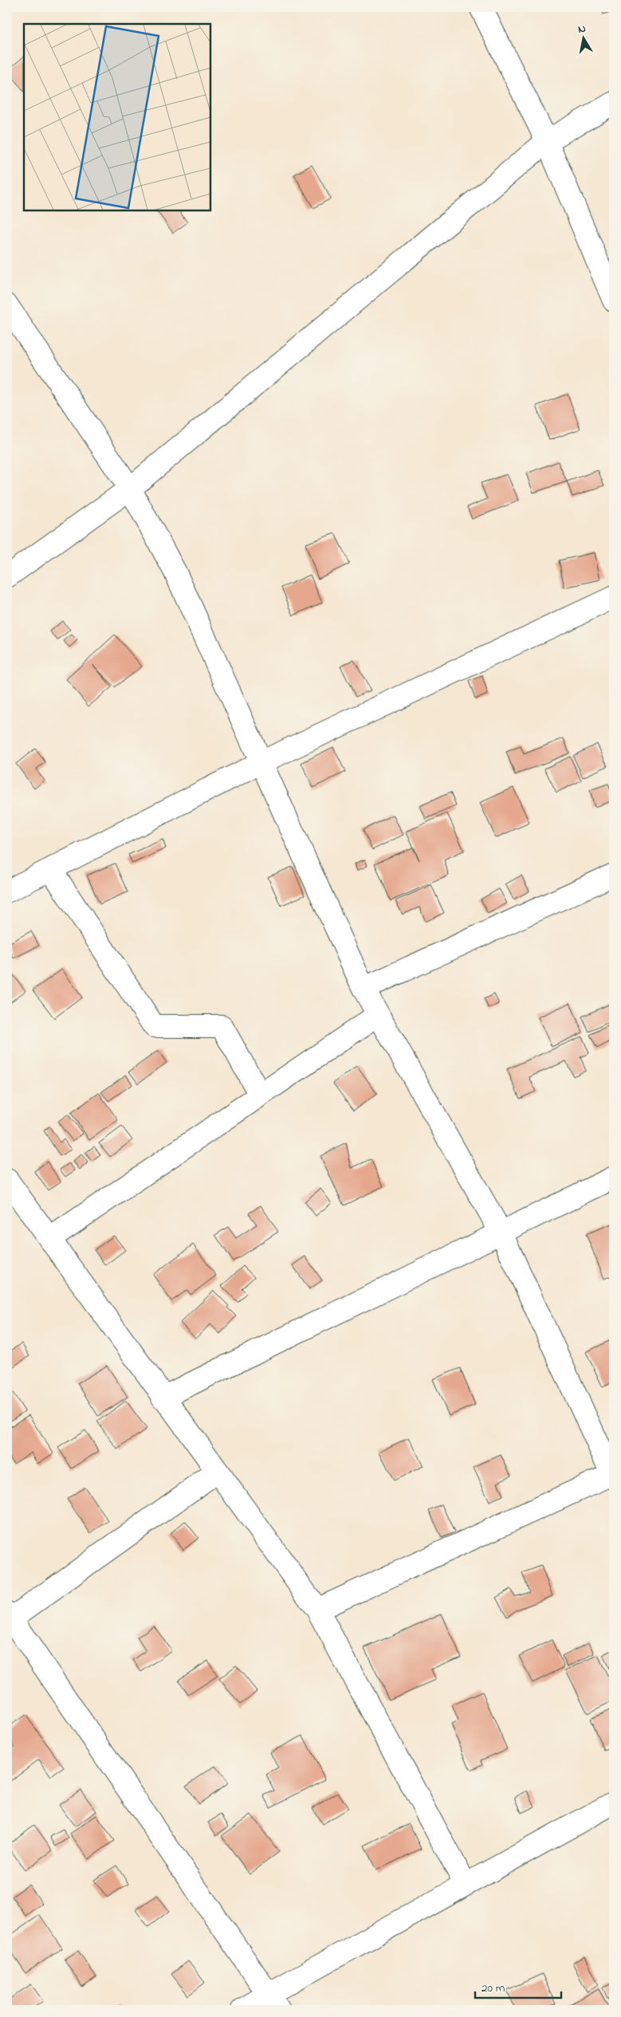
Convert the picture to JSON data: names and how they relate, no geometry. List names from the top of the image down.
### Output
{
  "scale_bar": "20 m",
  "north": "top"
}
